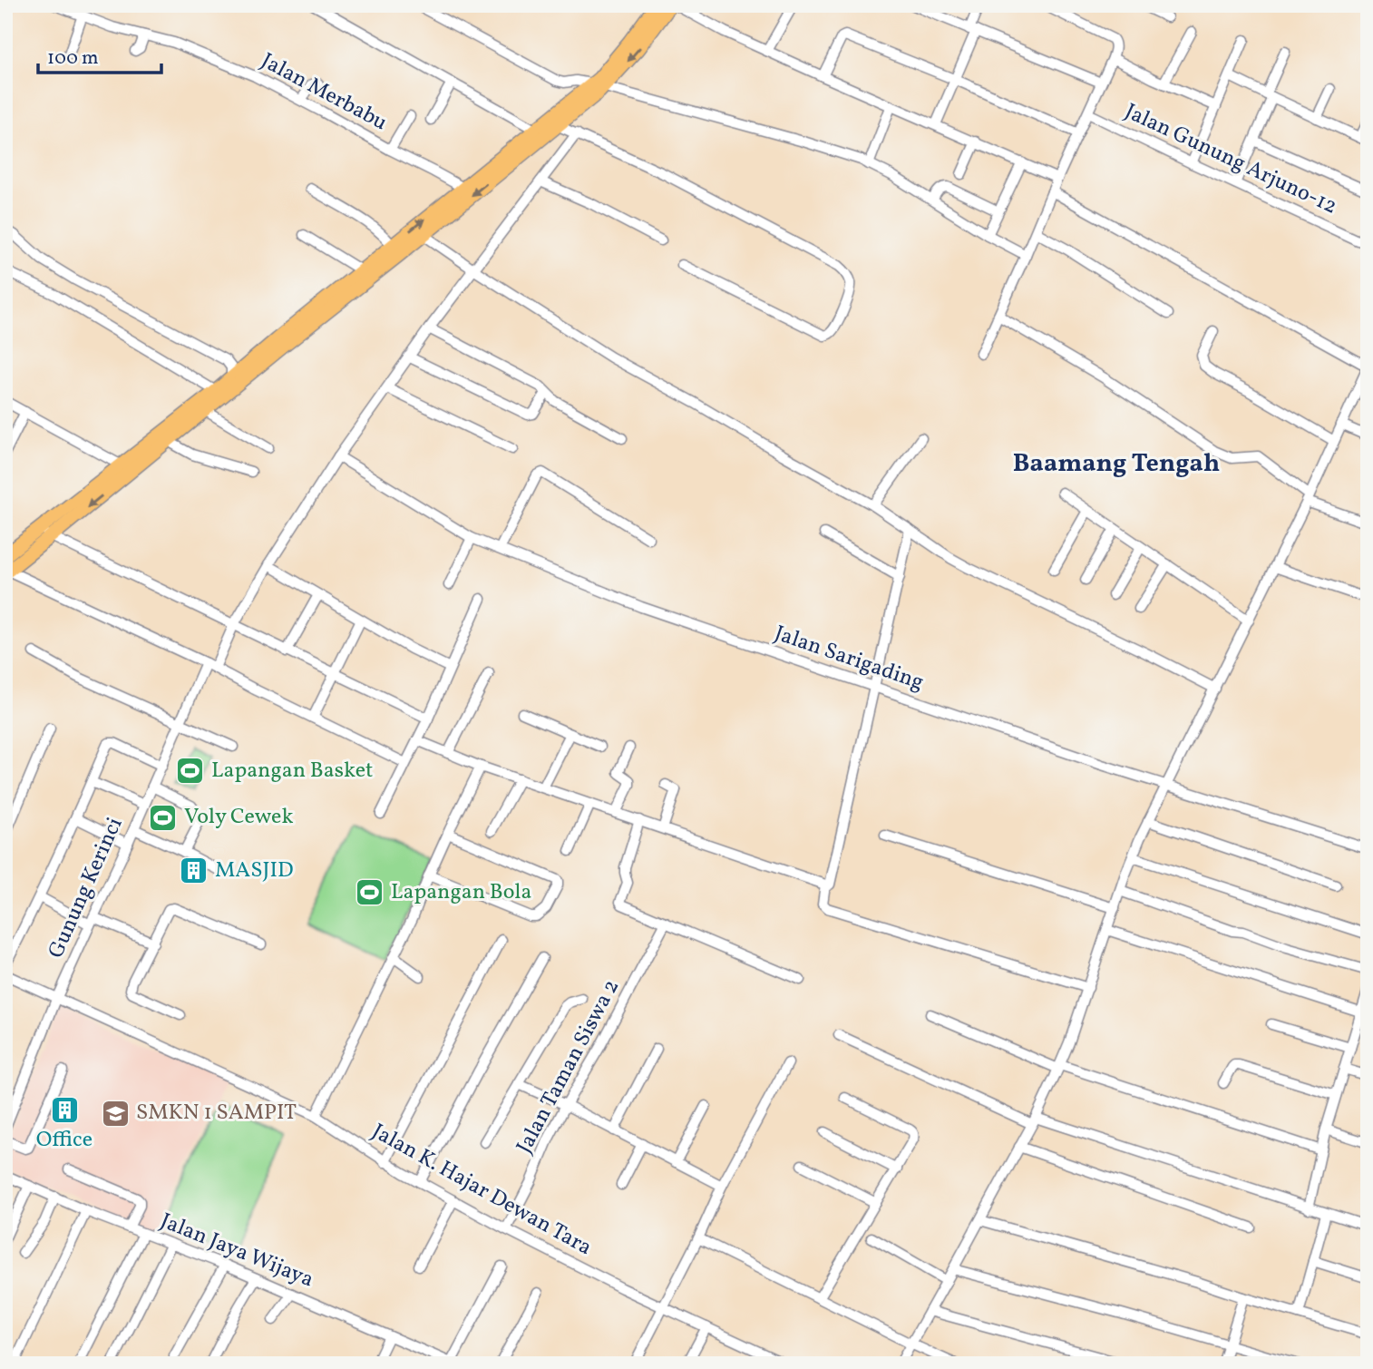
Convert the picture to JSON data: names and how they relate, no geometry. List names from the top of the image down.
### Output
{
  "streets": {
    "street": [
      "Jalan Merbabu",
      "Jalan Gunung Arjuno-12",
      "Jalan Sarigading",
      "Gunung Kerinci",
      "Jalan Taman Siswa 2",
      "Jalan K. Hajar Dewan Tara",
      "Jalan Jaya Wijaya"
    ]
  },
  "crossings": [
    ["Jalan Sarigading", "Gunung Kerinci"],
    ["Gunung Kerinci", "Jalan K. Hajar Dewan Tara"],
    ["Jalan Taman Siswa 2", "Jalan K. Hajar Dewan Tara"]
  ],
  "districts": ["Baamang Tengah"],
  "places": {
    "sports": ["Lapangan Basket", "Voly Cewek", "Lapangan Bola"],
    "building": ["MASJID", "Office"],
    "school or university": ["SMKN 1 SAMPIT"]
  },
  "scale_bar": "100 m"
}
